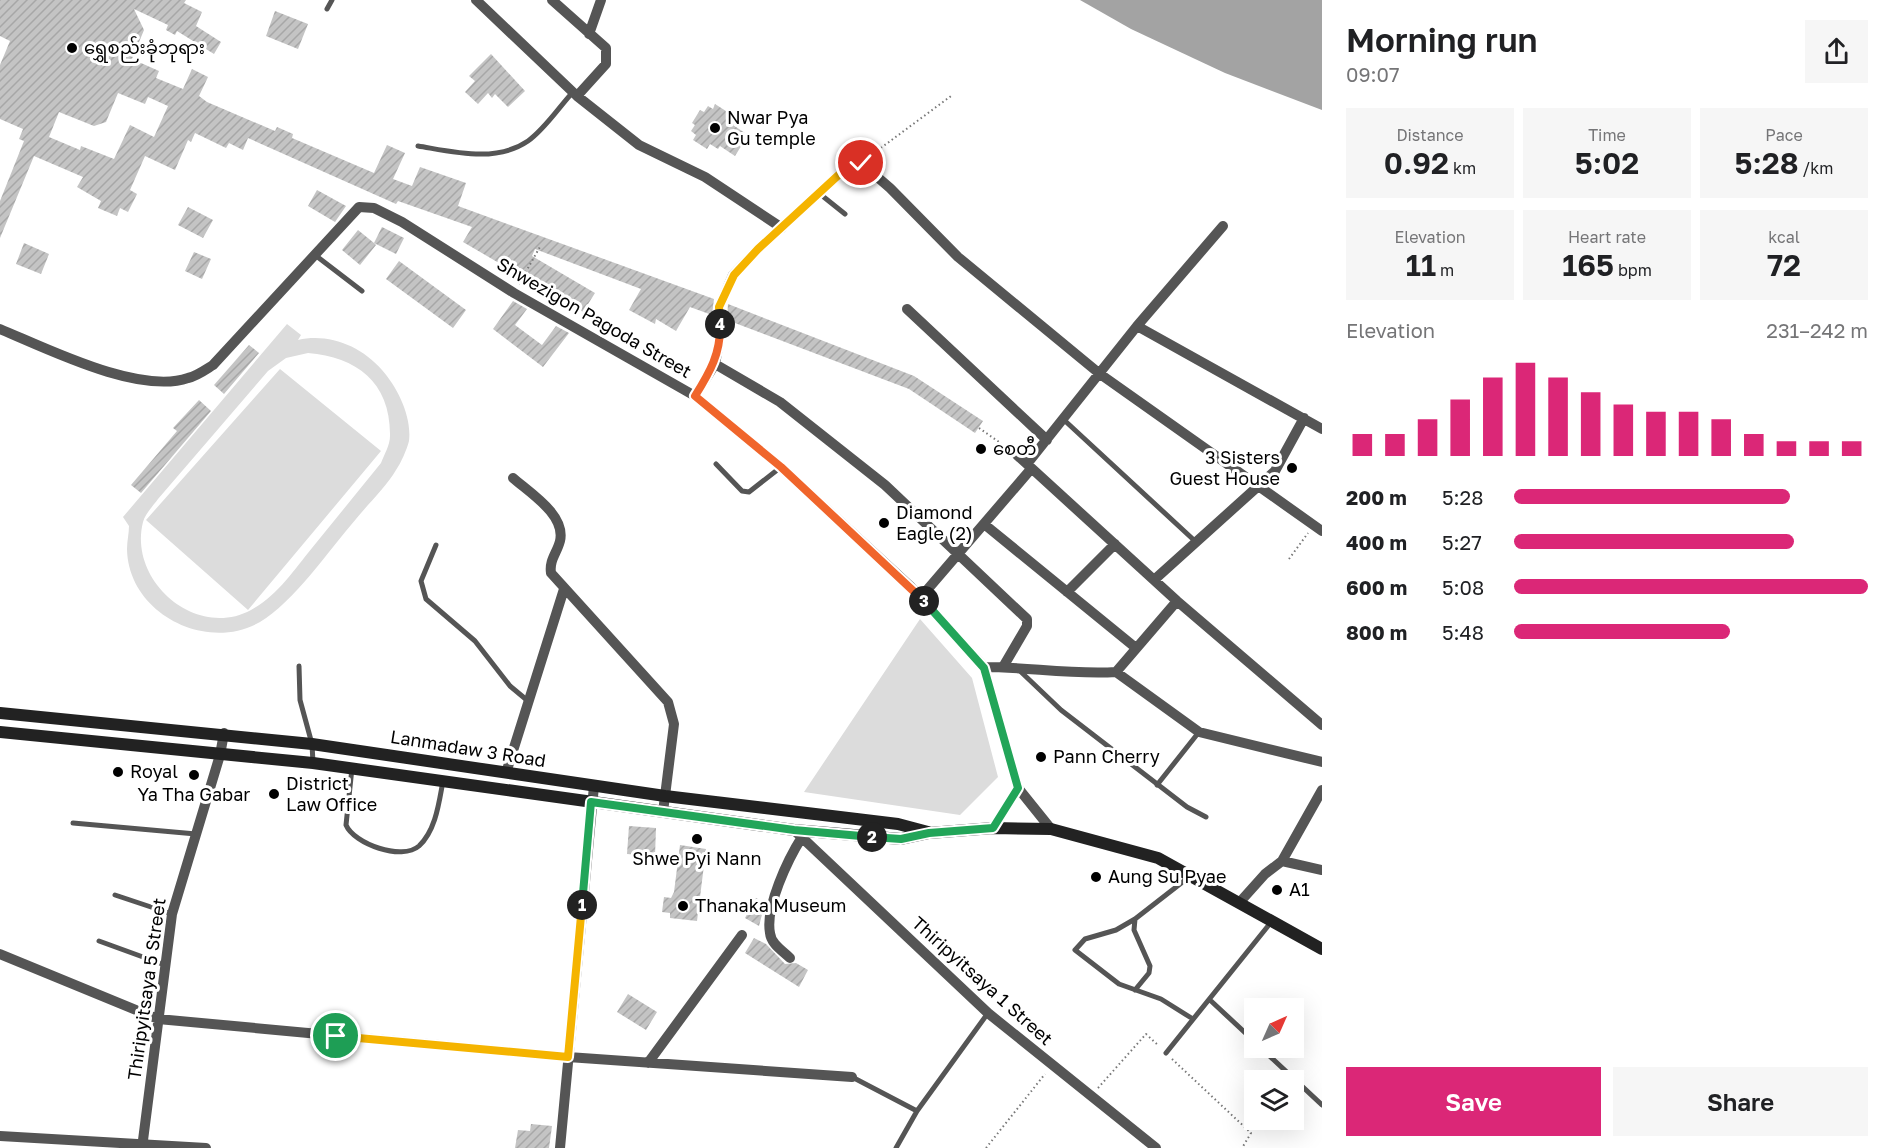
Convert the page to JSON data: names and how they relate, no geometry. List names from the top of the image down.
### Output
{
  "streets": {
    "main road": ["Lanmadaw 3 Road"],
    "street": ["Shwezigon Pagoda Street", "Thiripyitsaya 1 Street", "Thiripyitsaya 5 Street"]
  },
  "crossings": [
    ["Shwezigon Pagoda Street", "Lanmadaw 3 Road"],
    ["Lanmadaw 3 Road", "Thiripyitsaya 1 Street"],
    ["Lanmadaw 3 Road", "Thiripyitsaya 5 Street"]
  ],
  "places": [
    "ရွှေစည်းခုံဘုရား",
    "Nwar Pya Gu temple",
    "စေတီ",
    "3 Sisters Guest House",
    "Diamond Eagle (2)",
    "Pann Cherry",
    "Royal",
    "Ya Tha Gabar",
    "District Law Office",
    "Shwe Pyi Nann",
    "Aung Su Pyae",
    "A1",
    "Thanaka Museum"
  ],
  "north": "top right",
  "page": {
    "heading": ["Morning run", "09:07"],
    "stats": [
      ["Distance", "0.92 km"],
      ["Time", "5:02"],
      ["Pace", "5:28 /km"],
      ["Elevation", "11 m"],
      ["Heart rate", "165 bpm"],
      ["kcal", "72"]
    ],
    "chart": ["Elevation", "231–242 m"],
    "pins": [
      "4",
      "3",
      "2",
      "1"
    ],
    "list": [
      {
        "name": "200 m",
        "note": "5:28"
      },
      {
        "name": "400 m",
        "note": "5:27"
      },
      {
        "name": "600 m",
        "note": "5:08"
      },
      {
        "name": "800 m",
        "note": "5:48"
      }
    ],
    "buttons": ["Save", "Share"]
  }
}
